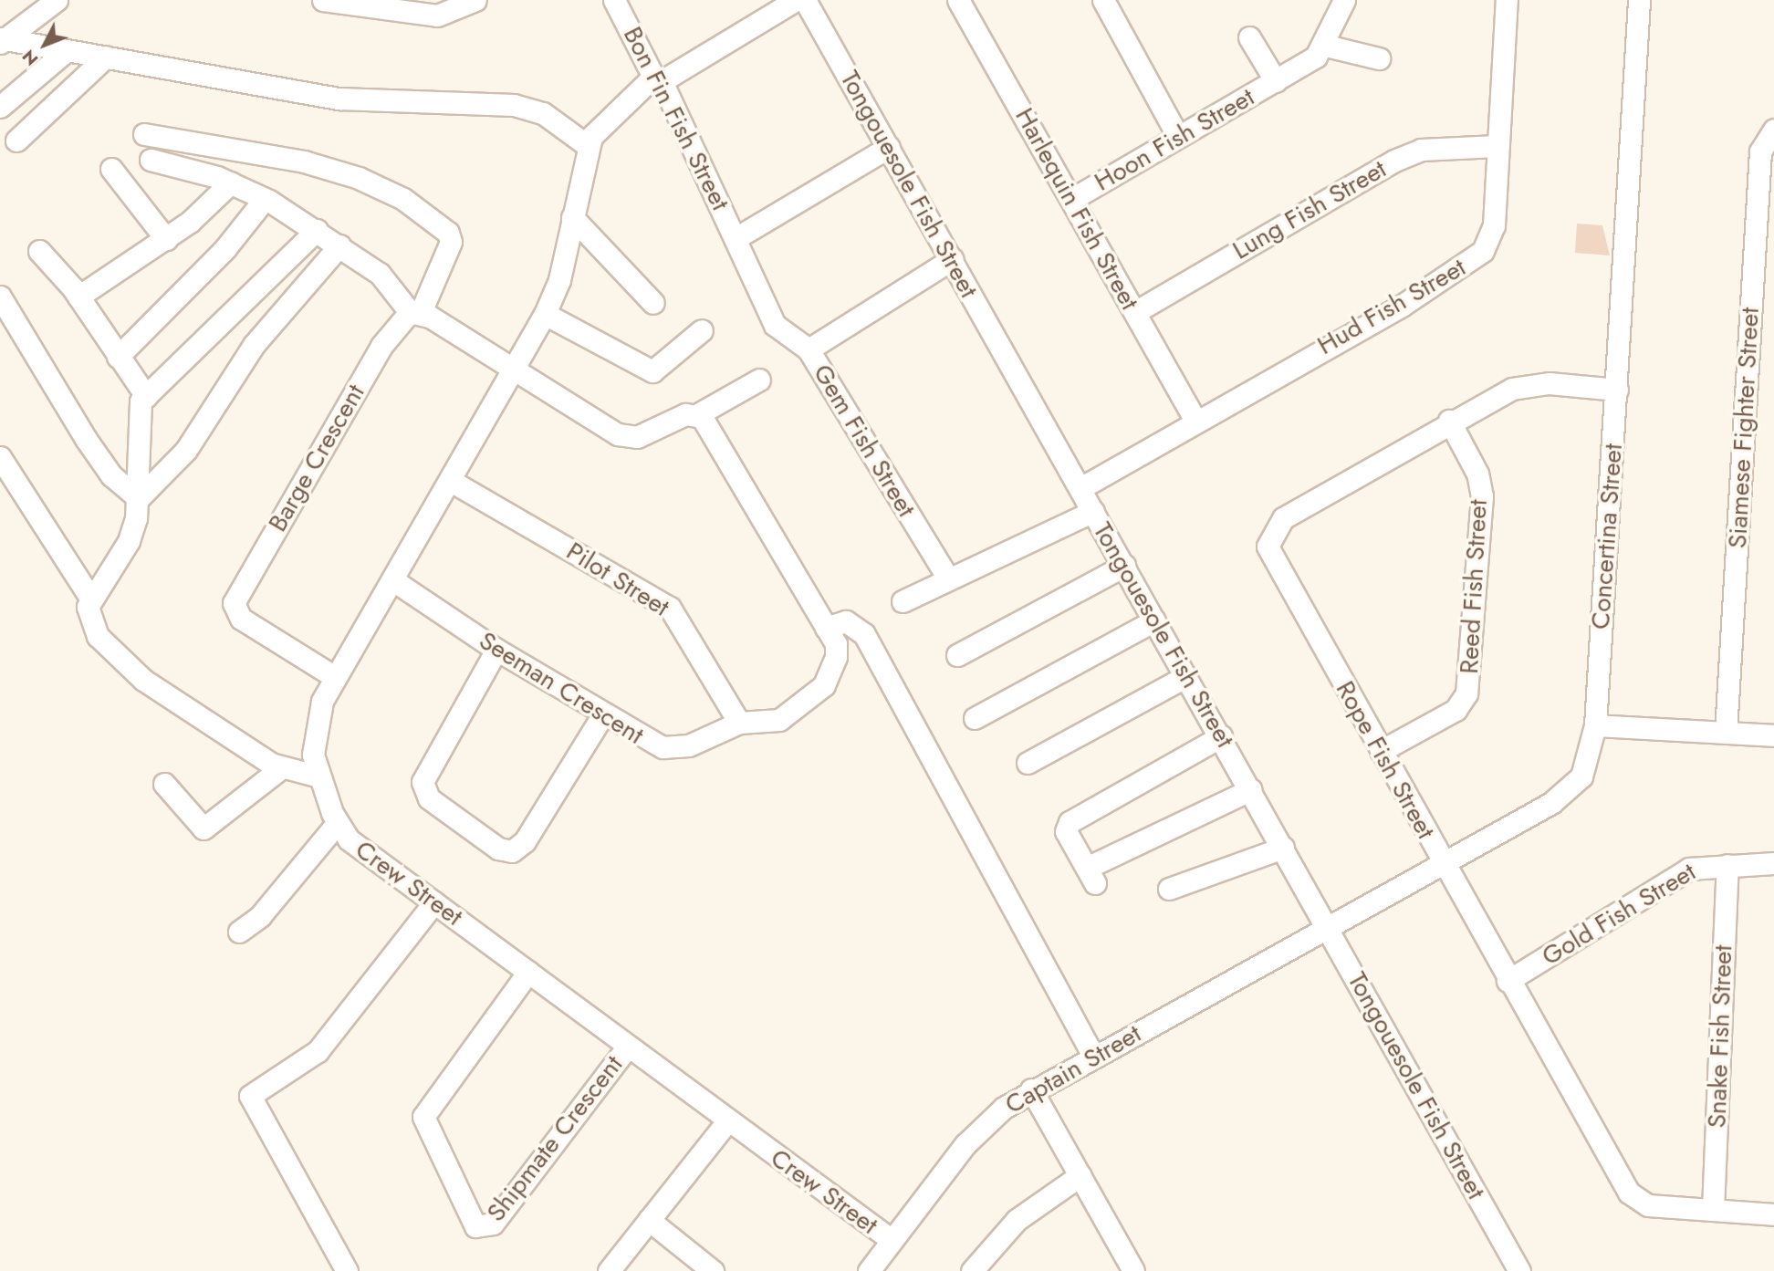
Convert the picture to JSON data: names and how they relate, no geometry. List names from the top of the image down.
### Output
{
  "streets": {
    "street": [
      "Bon Fin Fish Street",
      "Hoon Fish Street",
      "Tongouesole Fish Street",
      "Harlequin Fish Street",
      "Lung Fish Street",
      "Hud Fish Street",
      "Siamese Fighter Street",
      "Gem Fish Street",
      "Barge Crescent",
      "Concertina Street",
      "Pilot Street",
      "Reed Fish Street",
      "Seeman Crescent",
      "Rope Fish Street",
      "Crew Street",
      "Gold Fish Street",
      "Snake Fish Street",
      "Captain Street",
      "Shipmate Crescent"
    ]
  },
  "crossings": [
    ["Bon Fin Fish Street", "Tongouesole Fish Street"],
    ["Bon Fin Fish Street", "Gem Fish Street"],
    ["Hoon Fish Street", "Harlequin Fish Street"],
    ["Tongouesole Fish Street", "Hud Fish Street"],
    ["Tongouesole Fish Street", "Gem Fish Street"],
    ["Tongouesole Fish Street", "Concertina Street"],
    ["Tongouesole Fish Street", "Captain Street"],
    ["Harlequin Fish Street", "Lung Fish Street"],
    ["Harlequin Fish Street", "Hud Fish Street"],
    ["Lung Fish Street", "Hud Fish Street"],
    ["Barge Crescent", "Crew Street"],
    ["Concertina Street", "Rope Fish Street"],
    ["Concertina Street", "Captain Street"],
    ["Pilot Street", "Seeman Crescent"],
    ["Pilot Street", "Crew Street"],
    ["Reed Fish Street", "Rope Fish Street"],
    ["Seeman Crescent", "Crew Street"],
    ["Rope Fish Street", "Gold Fish Street"],
    ["Rope Fish Street", "Snake Fish Street"],
    ["Crew Street", "Captain Street"],
    ["Crew Street", "Shipmate Crescent"],
    ["Gold Fish Street", "Snake Fish Street"]
  ],
  "north": "bottom left"
}
